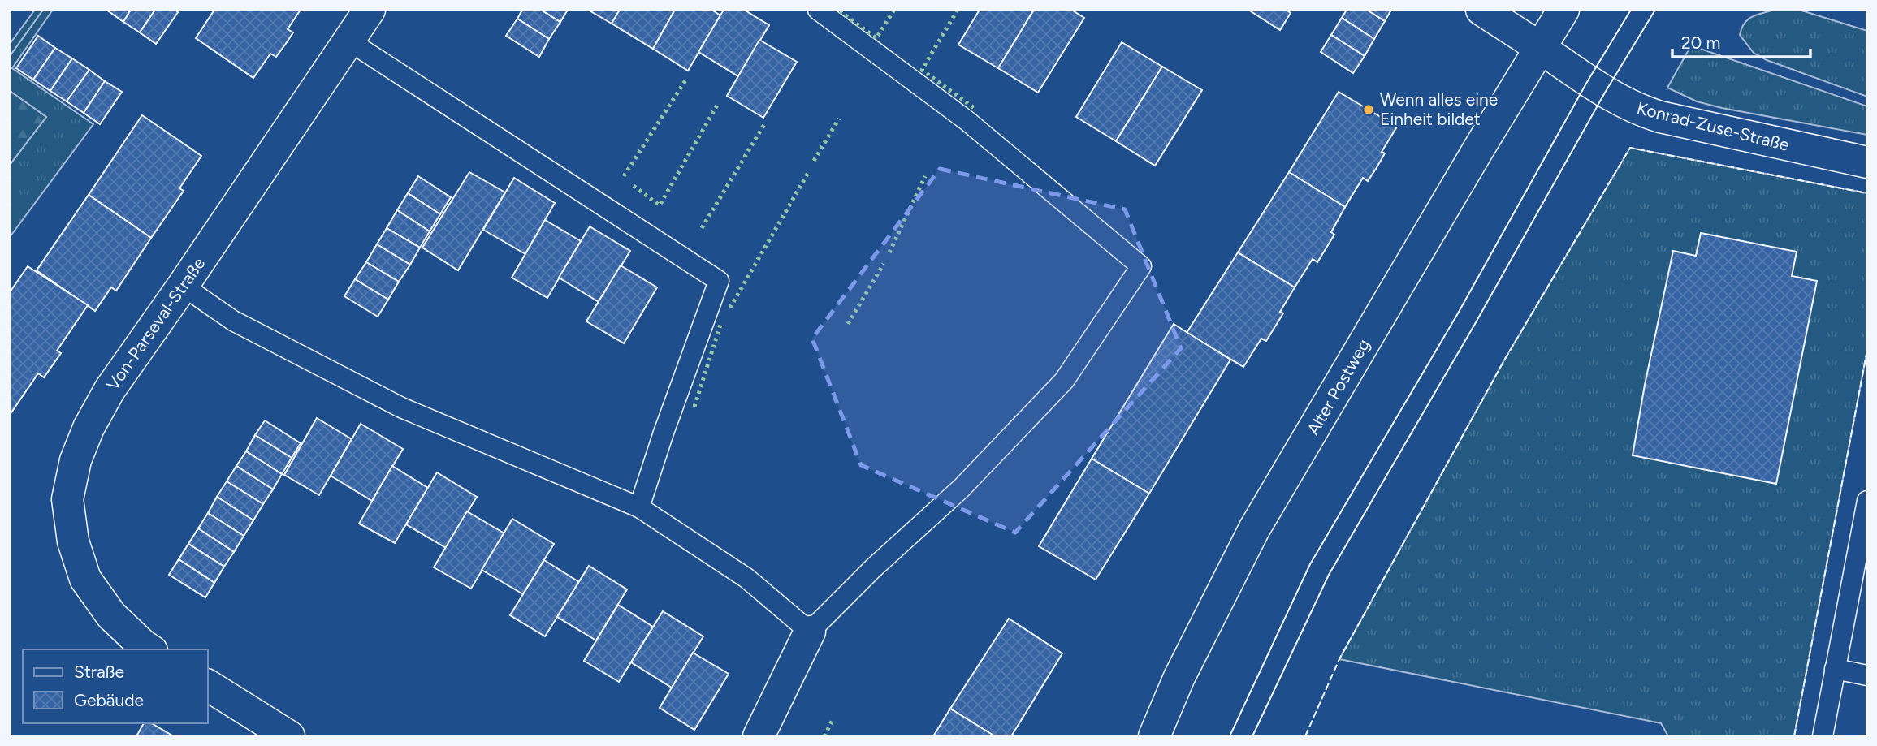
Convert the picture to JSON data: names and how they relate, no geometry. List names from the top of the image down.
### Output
{
  "streets": {
    "street": ["Konrad-Zuse-Straße", "Von-Parseval-Straße", "Alter Postweg"]
  },
  "crossings": [
    ["Konrad-Zuse-Straße", "Alter Postweg"]
  ],
  "places": ["Wenn alles eine Einheit bildet"],
  "legend": ["Straße", "Gebäude"],
  "scale_bar": "20 m"
}
